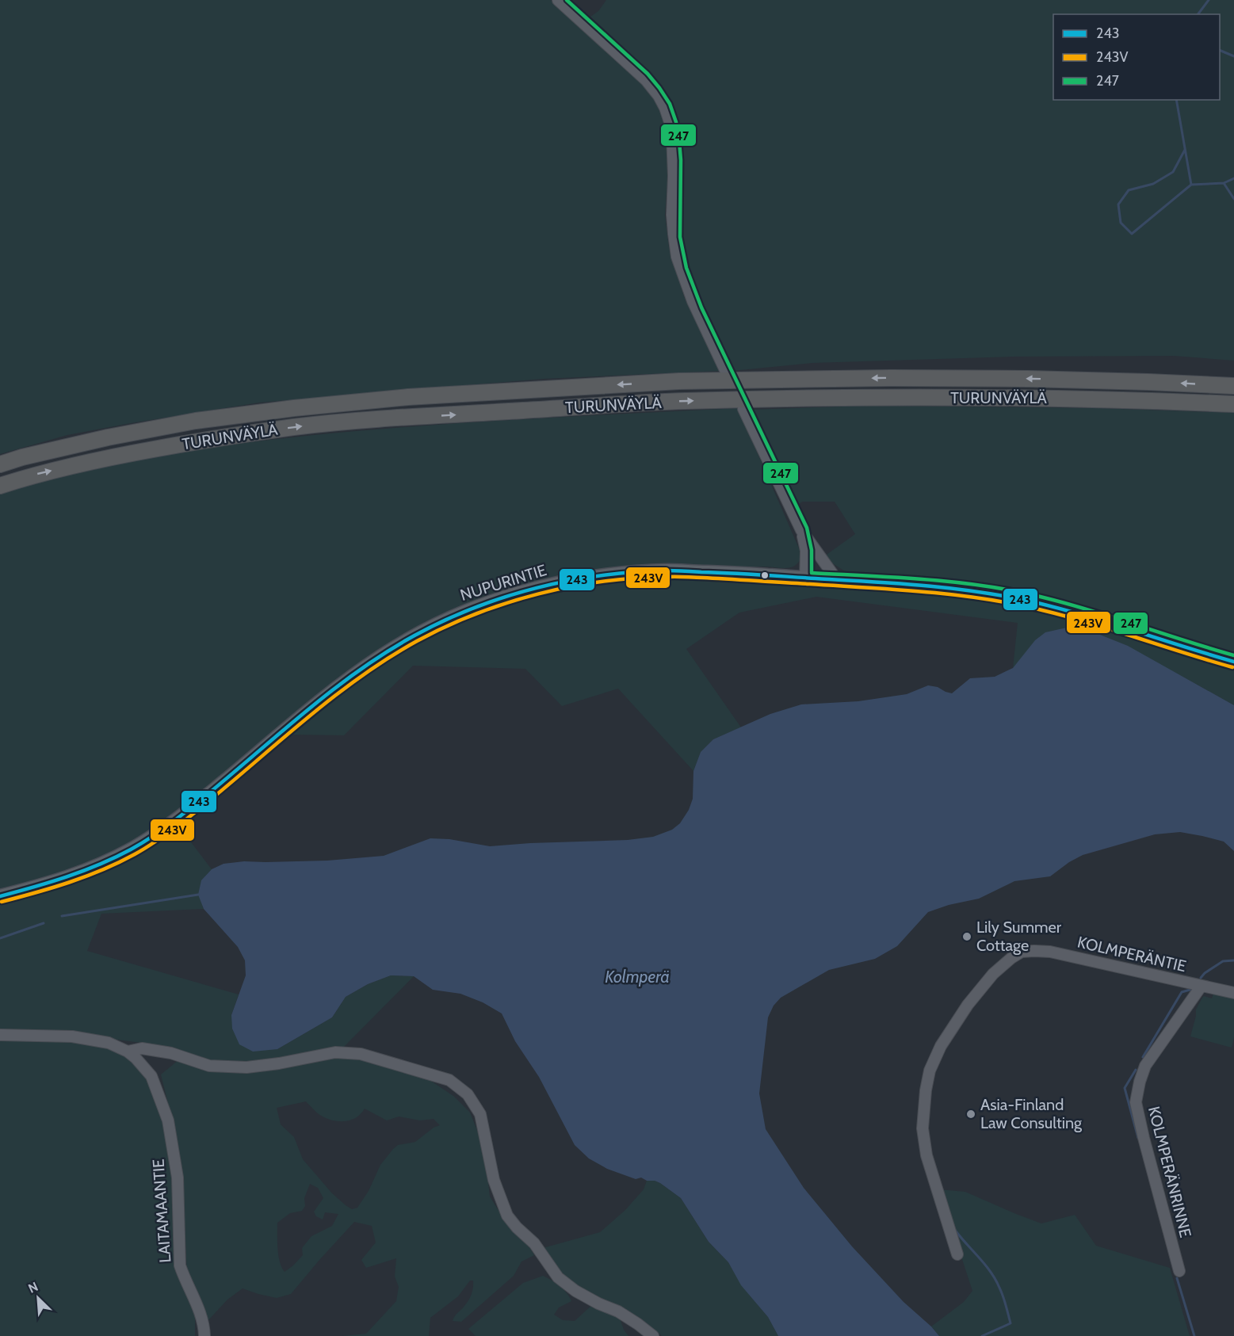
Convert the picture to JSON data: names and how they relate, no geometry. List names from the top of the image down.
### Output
{
  "streets": {
    "highway": ["TURUNVÄYLÄ"],
    "main road": ["NUPURINTIE"],
    "street": ["KOLMPERÄNTIE", "KOLMPERÄNRINNE", "LAITAMAANTIE"]
  },
  "crossings": [
    ["KOLMPERÄNTIE", "KOLMPERÄNRINNE"]
  ],
  "water": ["Kolmperä"],
  "places": ["Lily Summer Cottage", "Asia-Finland Law Consulting"],
  "lines": ["transit line 247", "transit line 243", "transit line 243V"],
  "legend": ["243", "243V", "247"],
  "north": "top left"
}
